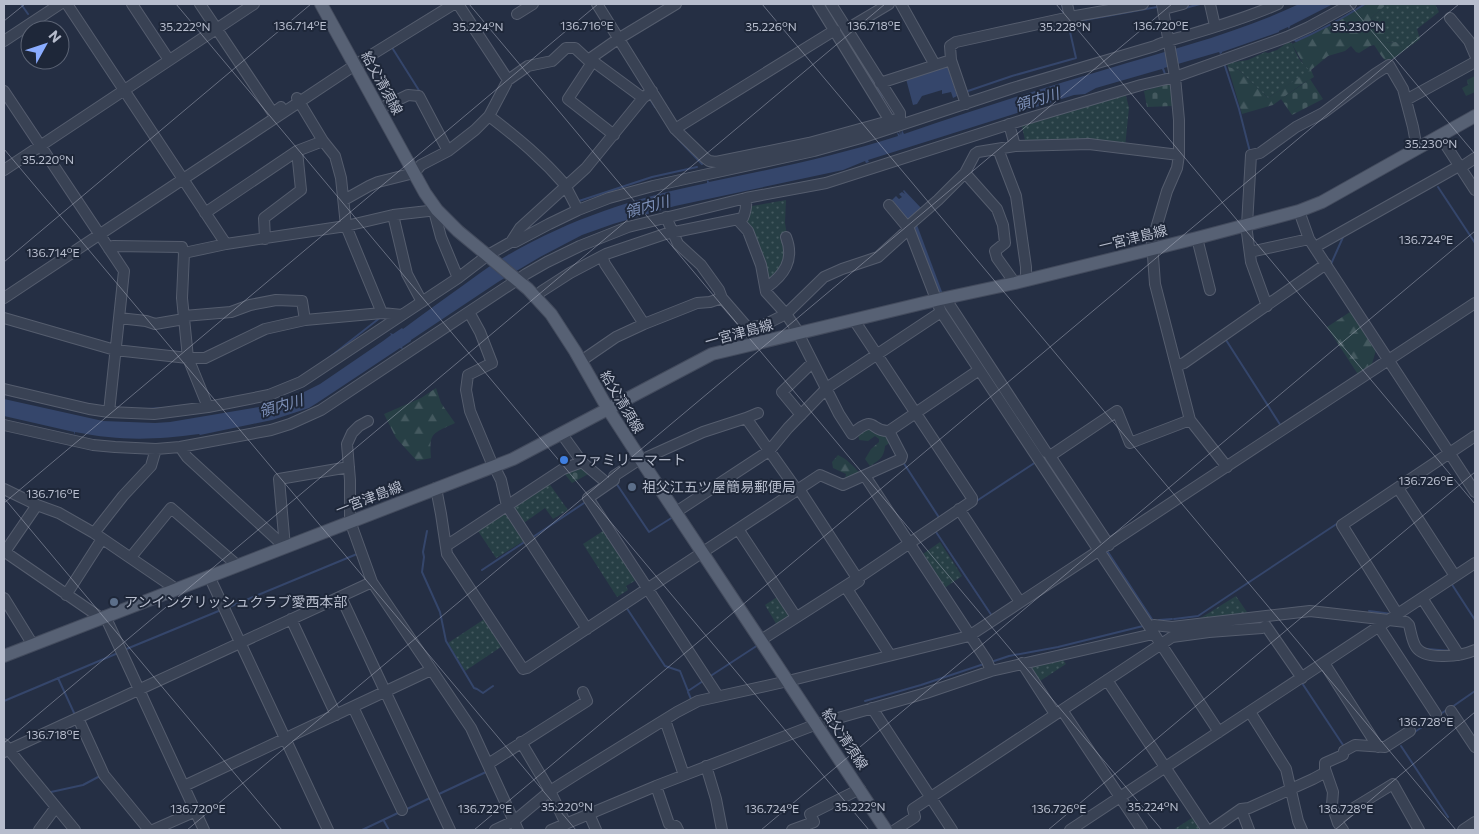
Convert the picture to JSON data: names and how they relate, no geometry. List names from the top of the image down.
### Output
{
  "streets": {
    "main road": ["給父清須線", "一宮津島線"]
  },
  "crossings": [
    ["給父清須線", "一宮津島線"]
  ],
  "water": ["領内川"],
  "places": ["ファミリーマート", "祖父江五ツ屋簡易郵便局", "アンイングリッシュクラブ愛西本部"],
  "north": "top right",
  "coordinates": [
    "136.714°E",
    "136.716°E",
    "136.718°E",
    "136.720°E",
    "35.222°N",
    "35.224°N",
    "35.226°N",
    "35.228°N",
    "35.230°N",
    "35.220°N",
    "136.724°E",
    "136.726°E",
    "136.728°E",
    "136.722°E"
  ]
}
